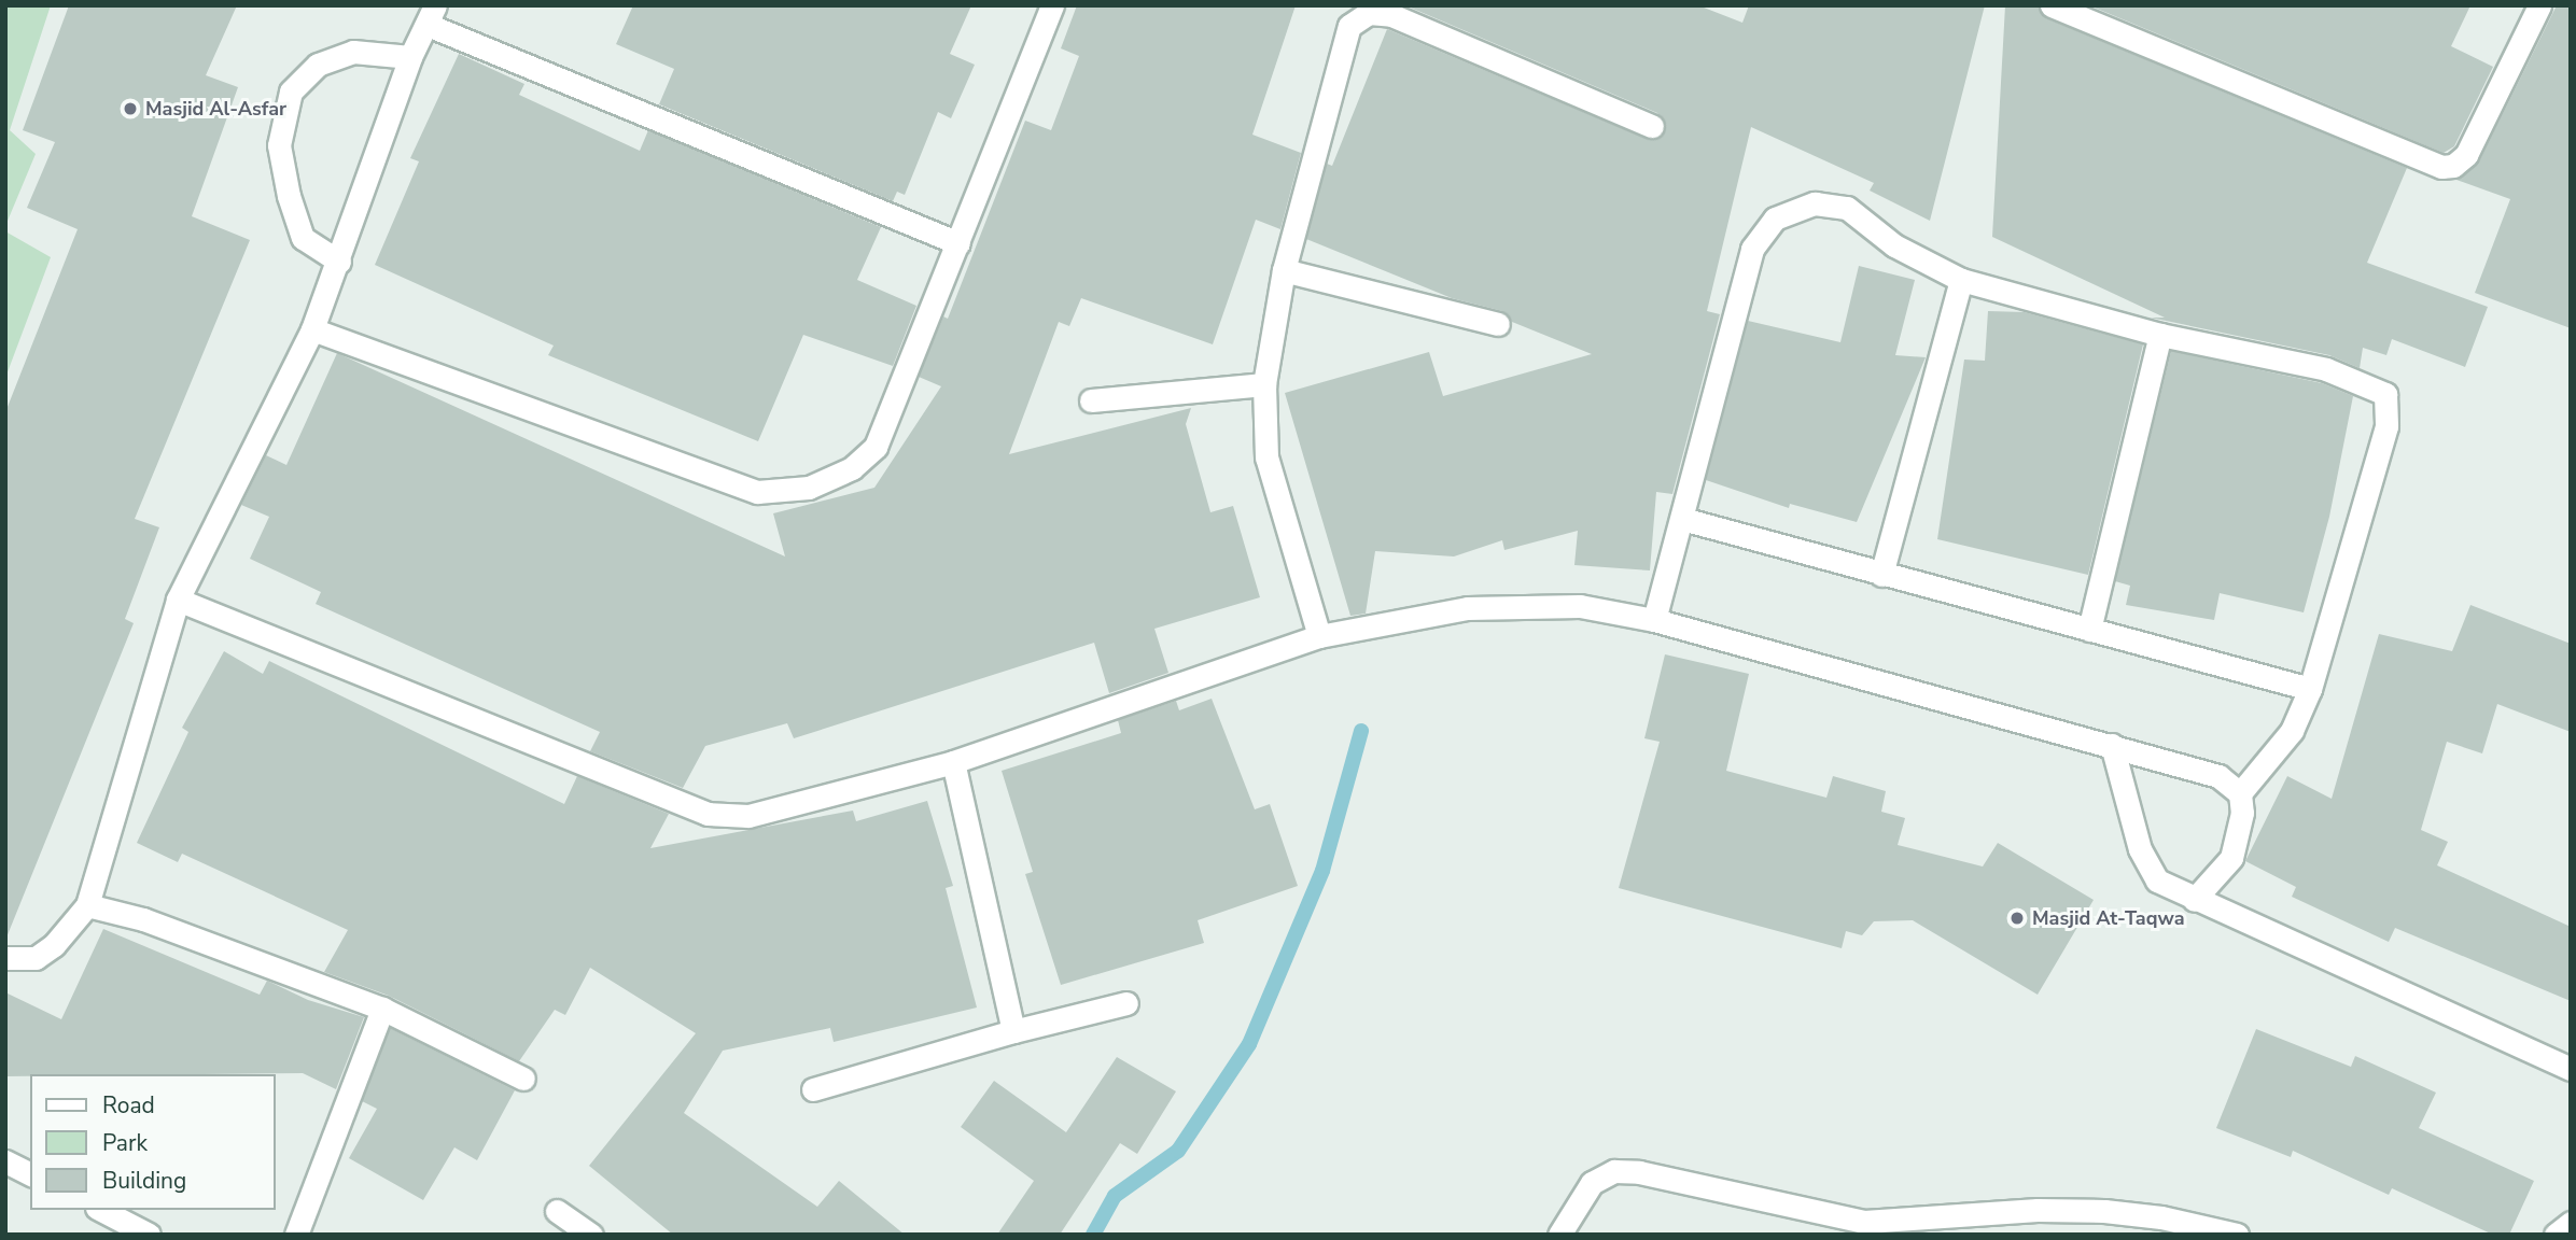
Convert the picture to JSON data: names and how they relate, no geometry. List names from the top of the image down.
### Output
{
  "places": ["Masjid Al-Asfar", "Masjid At-Taqwa"],
  "legend": ["Road", "Park", "Building"]
}
